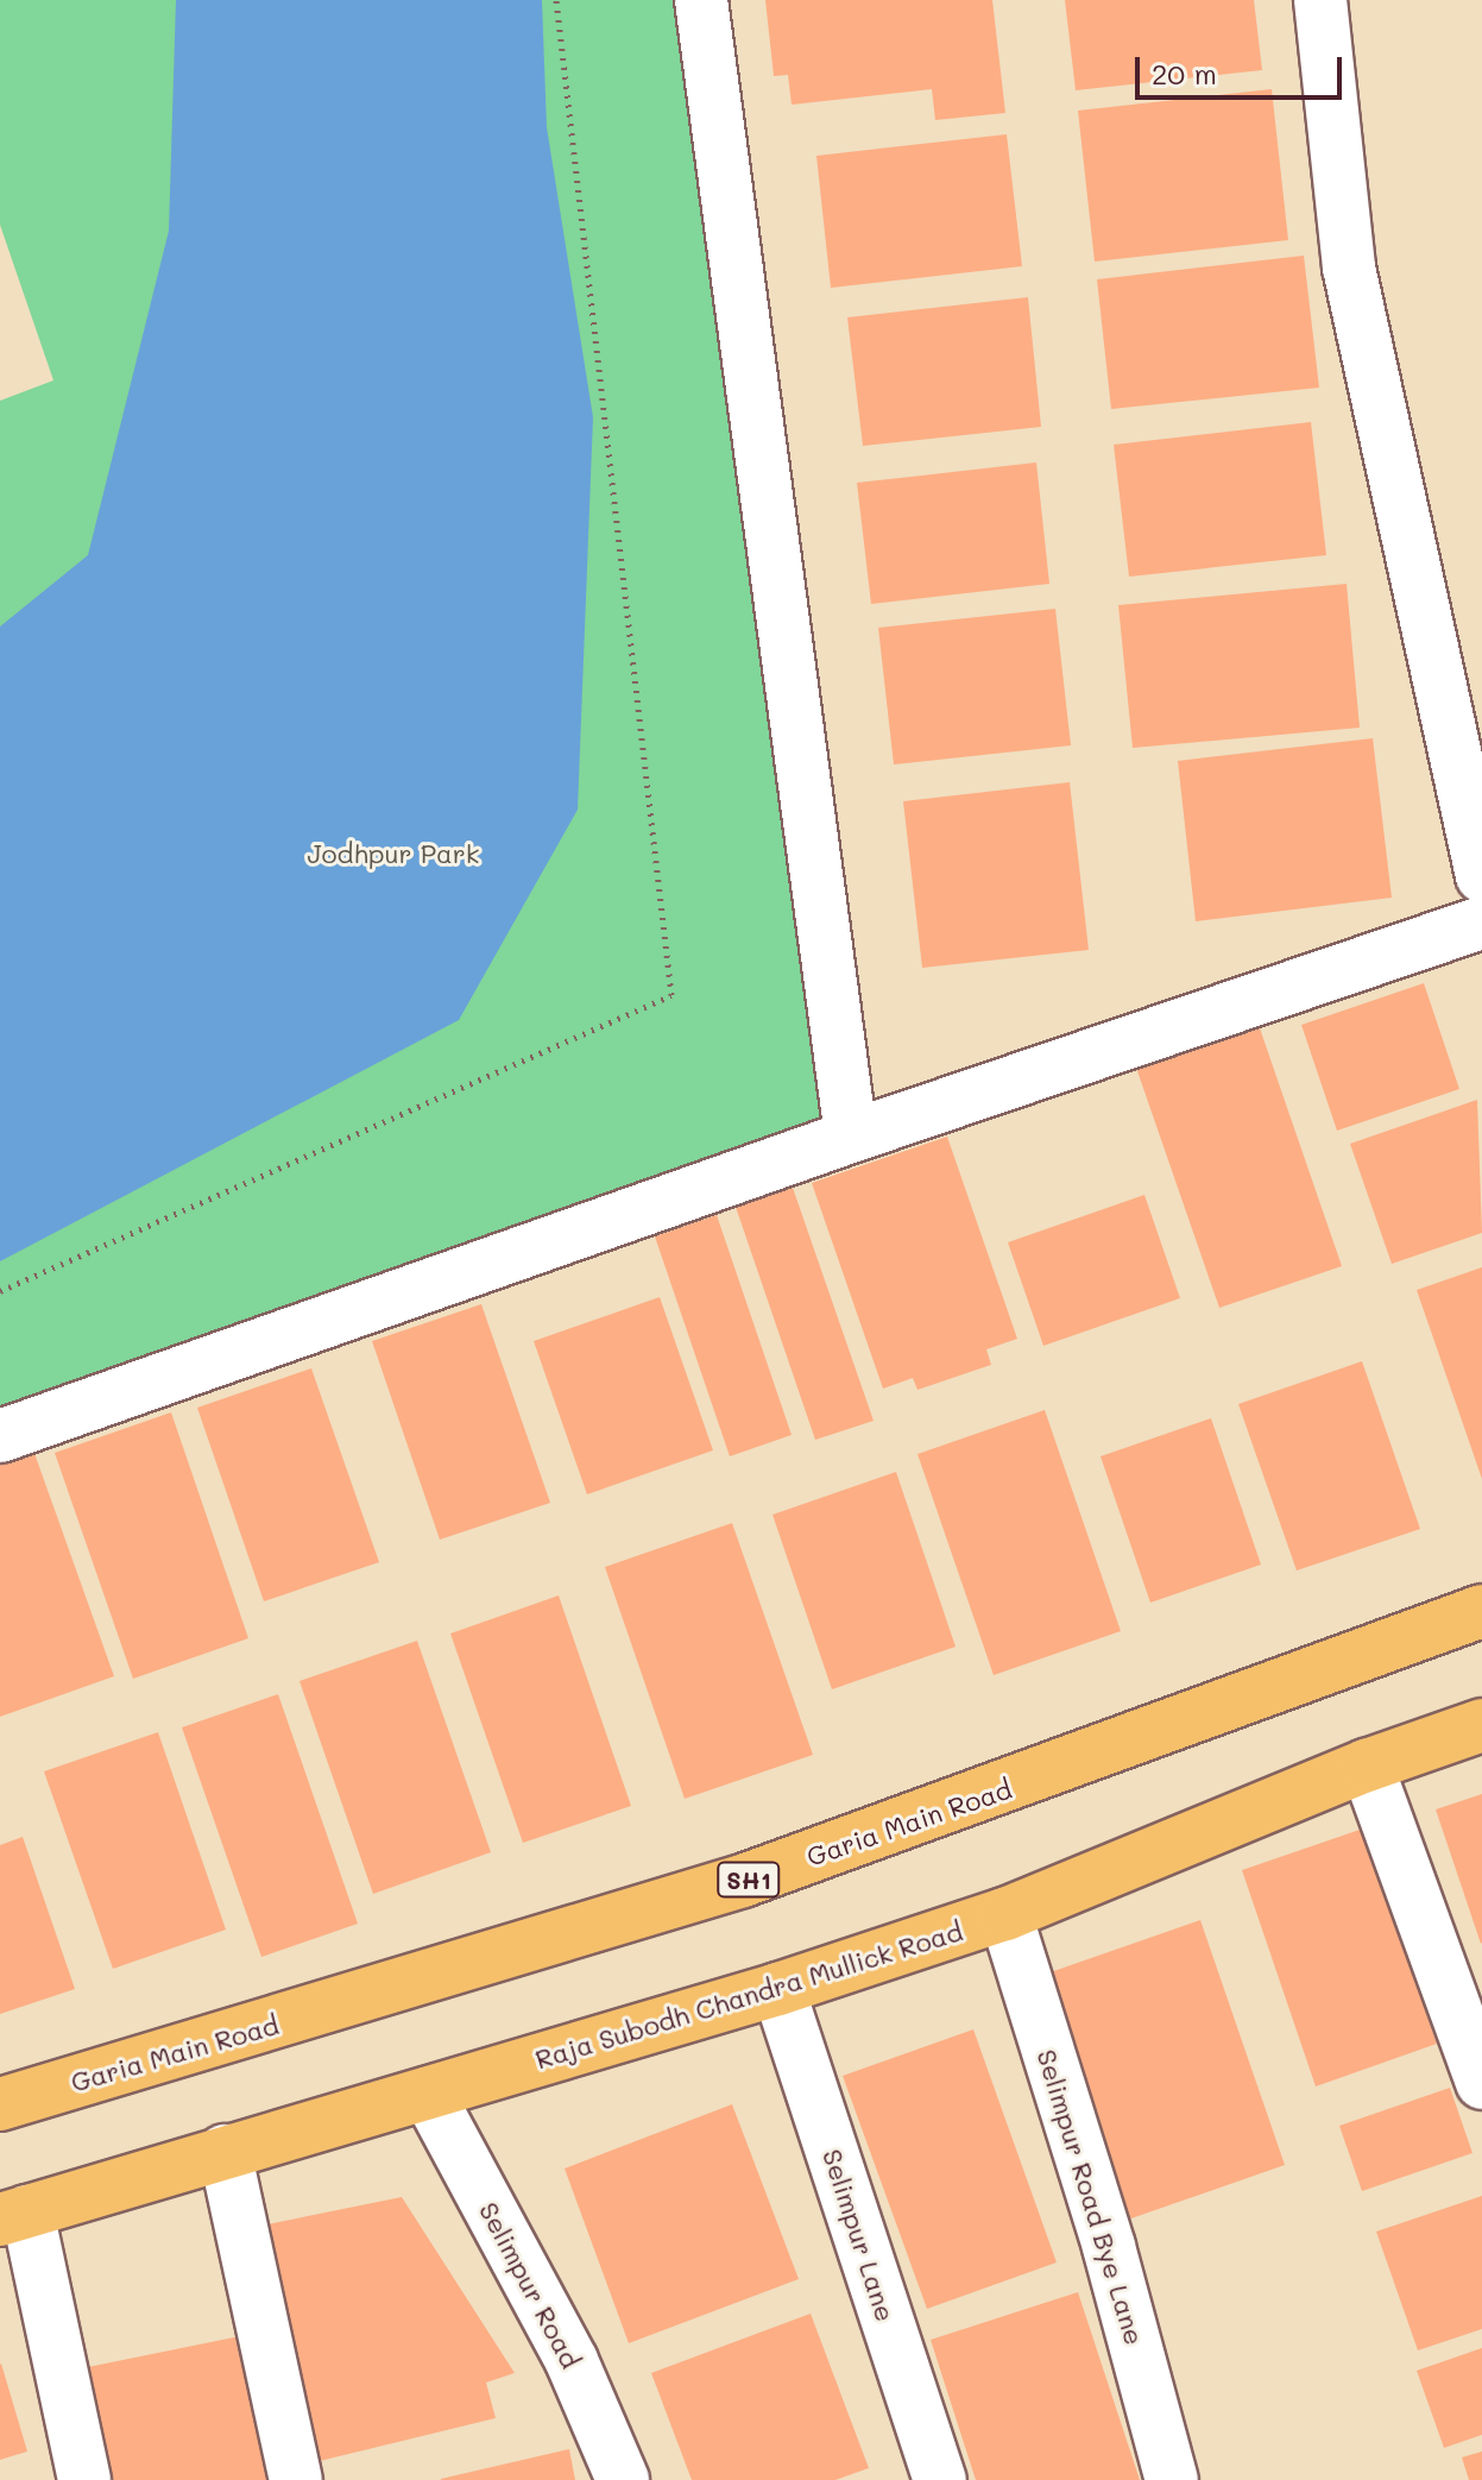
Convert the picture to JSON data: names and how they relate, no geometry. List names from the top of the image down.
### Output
{
  "streets": {
    "main road": ["Garia Main Road", "SH1", "Raja Subodh Chandra Mullick Road"],
    "street": ["Selimpur Road Bye Lane", "Selimpur Lane", "Selimpur Road"]
  },
  "crossings": [
    ["Raja Subodh Chandra Mullick Road", "Selimpur Road Bye Lane"],
    ["Raja Subodh Chandra Mullick Road", "Selimpur Lane"],
    ["Raja Subodh Chandra Mullick Road", "Selimpur Road"]
  ],
  "parks": ["Jodhpur Park"],
  "scale_bar": "20 m"
}
